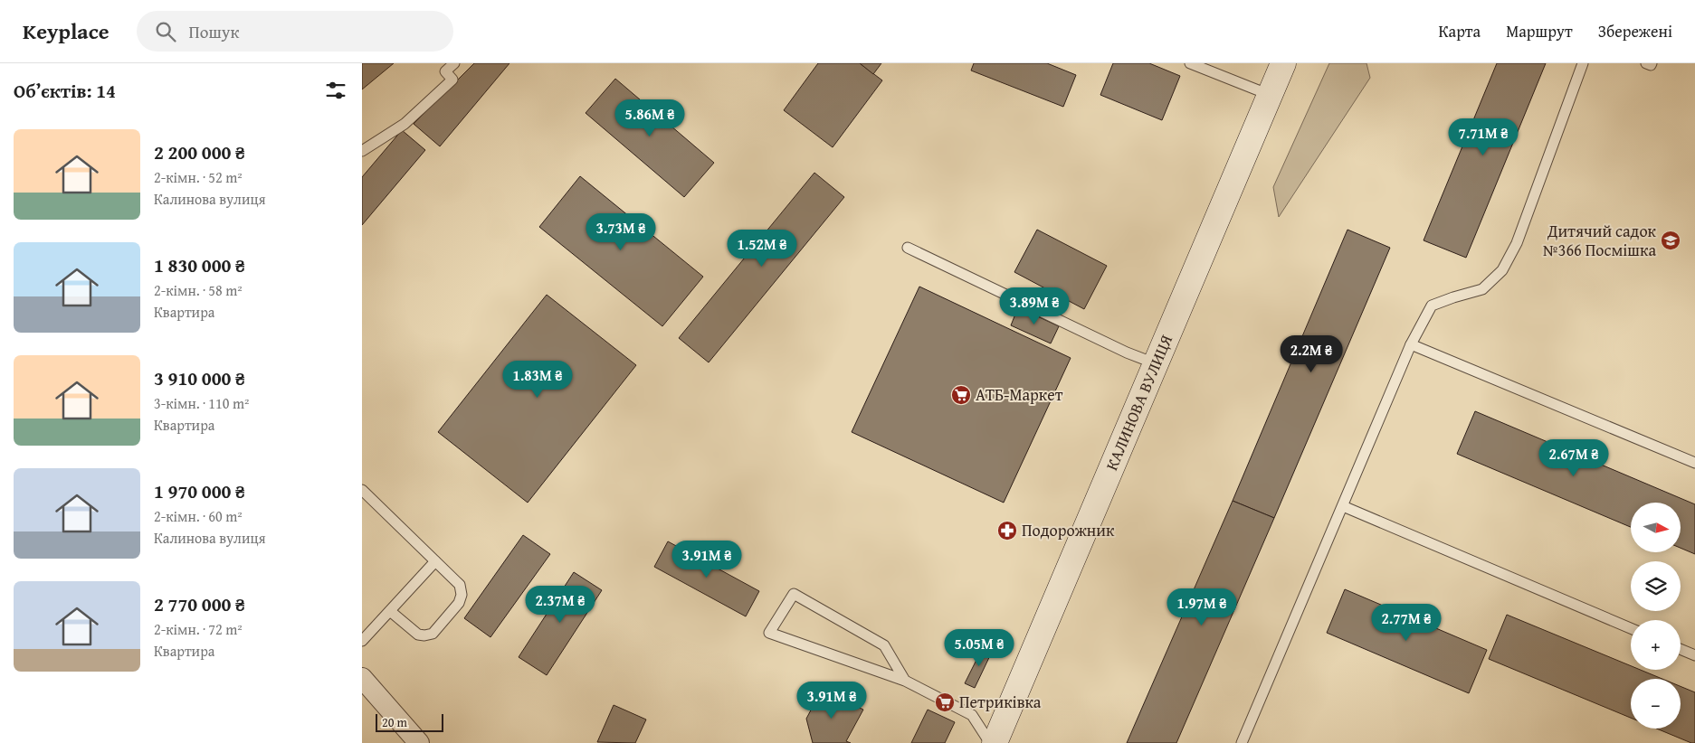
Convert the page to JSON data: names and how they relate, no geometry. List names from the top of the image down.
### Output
{
  "streets": {
    "main road": ["КАЛИНОВА ВУЛИЦЯ"]
  },
  "places": {
    "school or university": ["Дитячий садок №366 Посмішка"],
    "supermarket": ["АТБ-Маркет", "Петриківка"],
    "pharmacy": ["Подорожник"]
  },
  "scale_bar": "20 m",
  "north": "right",
  "page": {
    "header": "Keyplace",
    "search": "Пошук",
    "nav": ["Карта", "Маршрут", "Збережені"],
    "heading": "Об’єктів: 14",
    "price": [
      "5.86M ₴",
      "7.71M ₴",
      "3.73M ₴",
      "1.52M ₴",
      "3.89M ₴",
      "2.2M ₴",
      "1.83M ₴",
      "2.67M ₴",
      "3.91M ₴",
      "2.37M ₴",
      "1.97M ₴",
      "2.77M ₴",
      "5.05M ₴",
      "3.91M ₴"
    ],
    "list": [
      {
        "name": "2 200 000 ₴",
        "note": "2-кімн. · 52 m² · Калинова вулиця"
      },
      {
        "name": "1 830 000 ₴",
        "note": "2-кімн. · 58 m² · Квартира"
      },
      {
        "name": "3 910 000 ₴",
        "note": "3-кімн. · 110 m² · Квартира"
      },
      {
        "name": "1 970 000 ₴",
        "note": "2-кімн. · 60 m² · Калинова вулиця"
      },
      {
        "name": "2 770 000 ₴",
        "note": "2-кімн. · 72 m² · Квартира"
      }
    ],
    "map_buttons": ["+", "−"],
    "scale": "20 m"
  }
}
